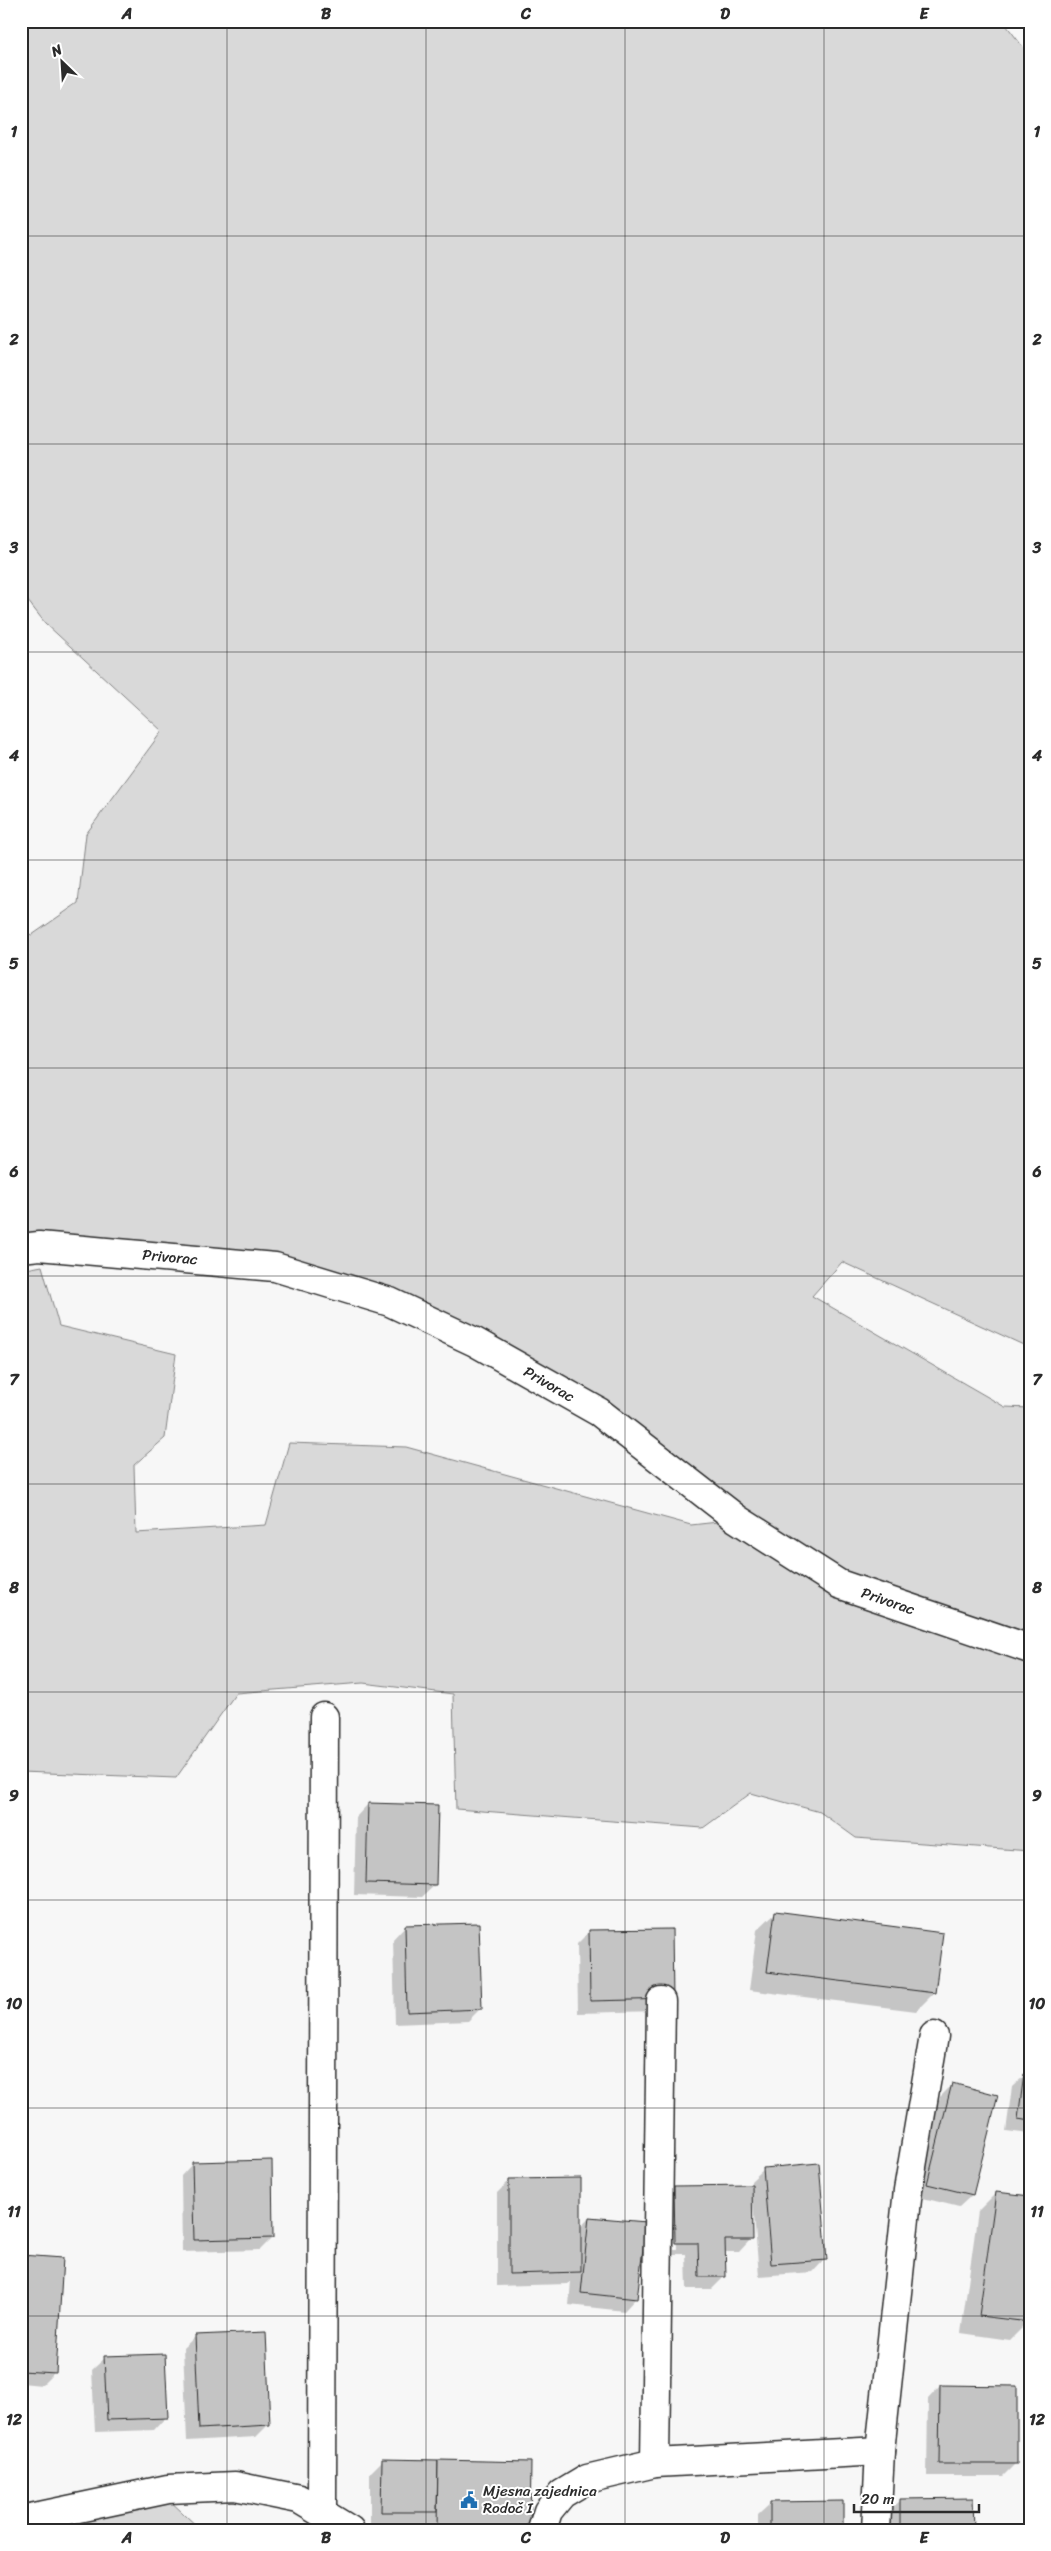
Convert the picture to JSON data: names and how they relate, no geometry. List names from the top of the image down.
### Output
{
  "streets": {
    "street": ["Privorac"]
  },
  "places": {
    "public building": ["Mjesna zajednica Rodoč I"]
  },
  "scale_bar": "20 m",
  "north": "top left",
  "grid": {
    "columns": [
      "A",
      "B",
      "C",
      "D",
      "E"
    ],
    "rows": [
      "1",
      "2",
      "3",
      "4",
      "5",
      "6",
      "7",
      "8",
      "9",
      "10",
      "11",
      "12"
    ]
  }
}
